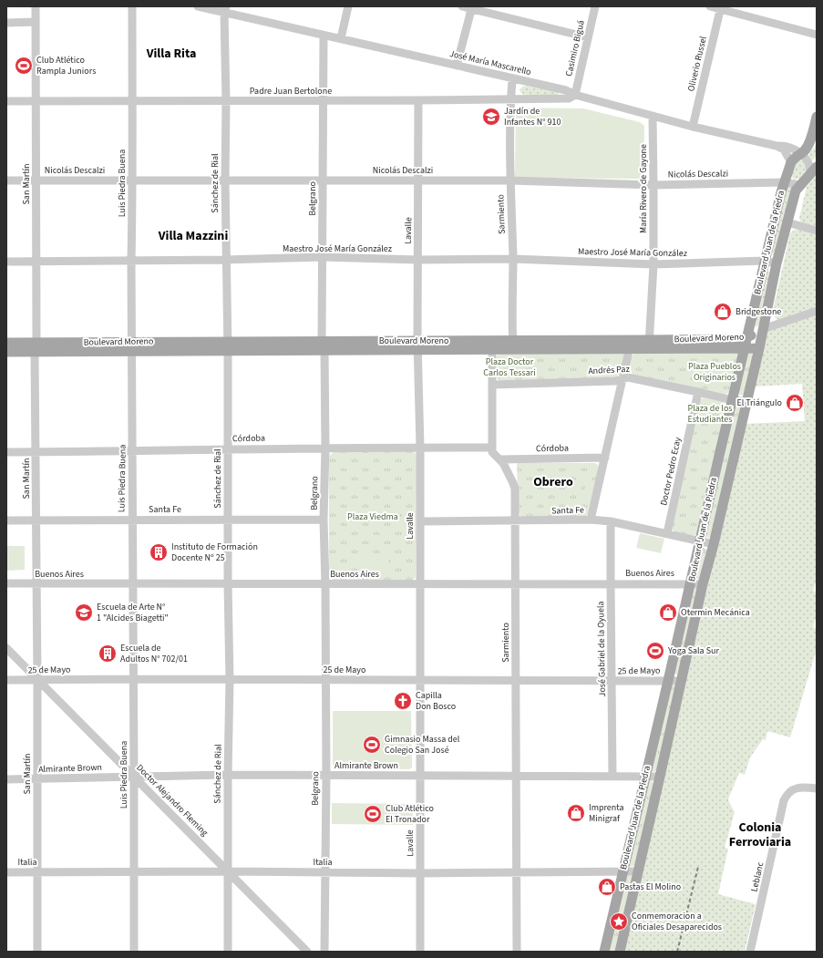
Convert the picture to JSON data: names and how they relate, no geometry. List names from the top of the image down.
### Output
{
  "streets": {
    "main road": ["Boulevard Juan de la Piedra", "Boulevard Moreno"],
    "street": [
      "Casimiro Biguá",
      "José María Mascarello",
      "Oliverio Russel",
      "Padre Juan Bertolone",
      "Nicolás Descalzi",
      "Luis Piedra Buena",
      "Sánchez de Rial",
      "San Martín",
      "María Rivero de Gayone",
      "Belgrano",
      "Sarmiento",
      "Lavalle",
      "Maestro José María González",
      "Andrés Paz",
      "Córdoba",
      "Doctor Pedro Ecay",
      "Santa Fe",
      "Buenos Aires",
      "José Gabriel de la Oyuela",
      "25 de Mayo",
      "Almirante Brown",
      "Doctor Alejandro Fleming",
      "Italia",
      "Leblanc"
    ]
  },
  "crossings": [
    ["Casimiro Biguá", "José María Mascarello"],
    ["Casimiro Biguá", "Padre Juan Bertolone"],
    ["José María Mascarello", "Oliverio Russel"],
    ["José María Mascarello", "Padre Juan Bertolone"],
    ["José María Mascarello", "Sánchez de Rial"],
    ["José María Mascarello", "María Rivero de Gayone"],
    ["José María Mascarello", "Belgrano"],
    ["José María Mascarello", "Sarmiento"],
    ["Padre Juan Bertolone", "Luis Piedra Buena"],
    ["Padre Juan Bertolone", "Sánchez de Rial"],
    ["Padre Juan Bertolone", "San Martín"],
    ["Padre Juan Bertolone", "Belgrano"],
    ["Padre Juan Bertolone", "Sarmiento"],
    ["Padre Juan Bertolone", "Lavalle"],
    ["Nicolás Descalzi", "Luis Piedra Buena"],
    ["Nicolás Descalzi", "Sánchez de Rial"],
    ["Nicolás Descalzi", "San Martín"],
    ["Nicolás Descalzi", "María Rivero de Gayone"],
    ["Nicolás Descalzi", "Belgrano"],
    ["Nicolás Descalzi", "Sarmiento"],
    ["Nicolás Descalzi", "Lavalle"],
    ["Nicolás Descalzi", "Boulevard Juan de la Piedra"],
    ["Luis Piedra Buena", "Maestro José María González"],
    ["Luis Piedra Buena", "Boulevard Moreno"],
    ["Luis Piedra Buena", "Córdoba"],
    ["Luis Piedra Buena", "Santa Fe"],
    ["Luis Piedra Buena", "Buenos Aires"],
    ["Luis Piedra Buena", "25 de Mayo"],
    ["Luis Piedra Buena", "Almirante Brown"],
    ["Luis Piedra Buena", "Doctor Alejandro Fleming"],
    ["Luis Piedra Buena", "Italia"],
    ["Sánchez de Rial", "Maestro José María González"],
    ["Sánchez de Rial", "Boulevard Moreno"],
    ["Sánchez de Rial", "Córdoba"],
    ["Sánchez de Rial", "Santa Fe"],
    ["Sánchez de Rial", "Buenos Aires"],
    ["Sánchez de Rial", "25 de Mayo"],
    ["Sánchez de Rial", "Almirante Brown"],
    ["Sánchez de Rial", "Doctor Alejandro Fleming"],
    ["Sánchez de Rial", "Italia"],
    ["San Martín", "Maestro José María González"],
    ["San Martín", "Boulevard Moreno"],
    ["San Martín", "Córdoba"],
    ["San Martín", "Santa Fe"],
    ["San Martín", "Buenos Aires"],
    ["San Martín", "25 de Mayo"],
    ["San Martín", "Almirante Brown"],
    ["San Martín", "Doctor Alejandro Fleming"],
    ["San Martín", "Italia"],
    ["María Rivero de Gayone", "Maestro José María González"],
    ["María Rivero de Gayone", "Boulevard Moreno"],
    ["Belgrano", "Maestro José María González"],
    ["Belgrano", "Boulevard Moreno"],
    ["Belgrano", "Córdoba"],
    ["Belgrano", "Santa Fe"],
    ["Belgrano", "Buenos Aires"],
    ["Belgrano", "25 de Mayo"],
    ["Belgrano", "Almirante Brown"],
    ["Belgrano", "Italia"],
    ["Sarmiento", "Maestro José María González"],
    ["Sarmiento", "Boulevard Moreno"],
    ["Sarmiento", "Córdoba"],
    ["Sarmiento", "Santa Fe"],
    ["Sarmiento", "Buenos Aires"],
    ["Sarmiento", "25 de Mayo"],
    ["Sarmiento", "Almirante Brown"],
    ["Sarmiento", "Italia"],
    ["Lavalle", "Maestro José María González"],
    ["Lavalle", "Boulevard Moreno"],
    ["Lavalle", "Córdoba"],
    ["Lavalle", "Santa Fe"],
    ["Lavalle", "Buenos Aires"],
    ["Lavalle", "25 de Mayo"],
    ["Lavalle", "Almirante Brown"],
    ["Lavalle", "Italia"],
    ["Boulevard Juan de la Piedra", "Maestro José María González"],
    ["Boulevard Juan de la Piedra", "Boulevard Moreno"],
    ["Boulevard Juan de la Piedra", "Andrés Paz"],
    ["Boulevard Juan de la Piedra", "Santa Fe"],
    ["Boulevard Juan de la Piedra", "Buenos Aires"],
    ["Boulevard Juan de la Piedra", "25 de Mayo"],
    ["Boulevard Juan de la Piedra", "Almirante Brown"],
    ["Boulevard Juan de la Piedra", "Italia"],
    ["Andrés Paz", "Doctor Pedro Ecay"],
    ["Doctor Pedro Ecay", "Santa Fe"],
    ["Santa Fe", "José Gabriel de la Oyuela"],
    ["Buenos Aires", "José Gabriel de la Oyuela"],
    ["José Gabriel de la Oyuela", "25 de Mayo"],
    ["José Gabriel de la Oyuela", "Almirante Brown"],
    ["25 de Mayo", "Doctor Alejandro Fleming"],
    ["Almirante Brown", "Doctor Alejandro Fleming"],
    ["Doctor Alejandro Fleming", "Italia"]
  ],
  "districts": [
    "Villa Rita",
    "Villa Mazzini",
    "Obrero",
    "Colonia Ferroviaria"
  ],
  "parks": [
    "Plaza Doctor Carlos Tessari",
    "Plaza Pueblos Originarios",
    "Plaza de los Estudiantes",
    "Plaza Viedma"
  ],
  "places": {
    "sports": [
      "Club Atlético Rampla Juniors",
      "Yoga Sala Sur",
      "Gimnasio Massa del Colegio San José",
      "Club Atlético El Tronador"
    ],
    "school or university": ["Jardín de Infantes N° 910", "Escuela de Arte N° 1 \"Alcides Biagetti\""],
    "shop": [
      "Bridgestone",
      "El Triángulo",
      "Otermin Mecánica",
      "Imprenta Minigraf",
      "Pastas El Molino"
    ],
    "building": ["Instituto de Formación Docente Nº 25", "Escuela de Adultos N° 702/01"],
    "church": ["Capilla Don Bosco"],
    "place": ["Conmemoracion a Oficiales Desaparecidos"]
  }
}
